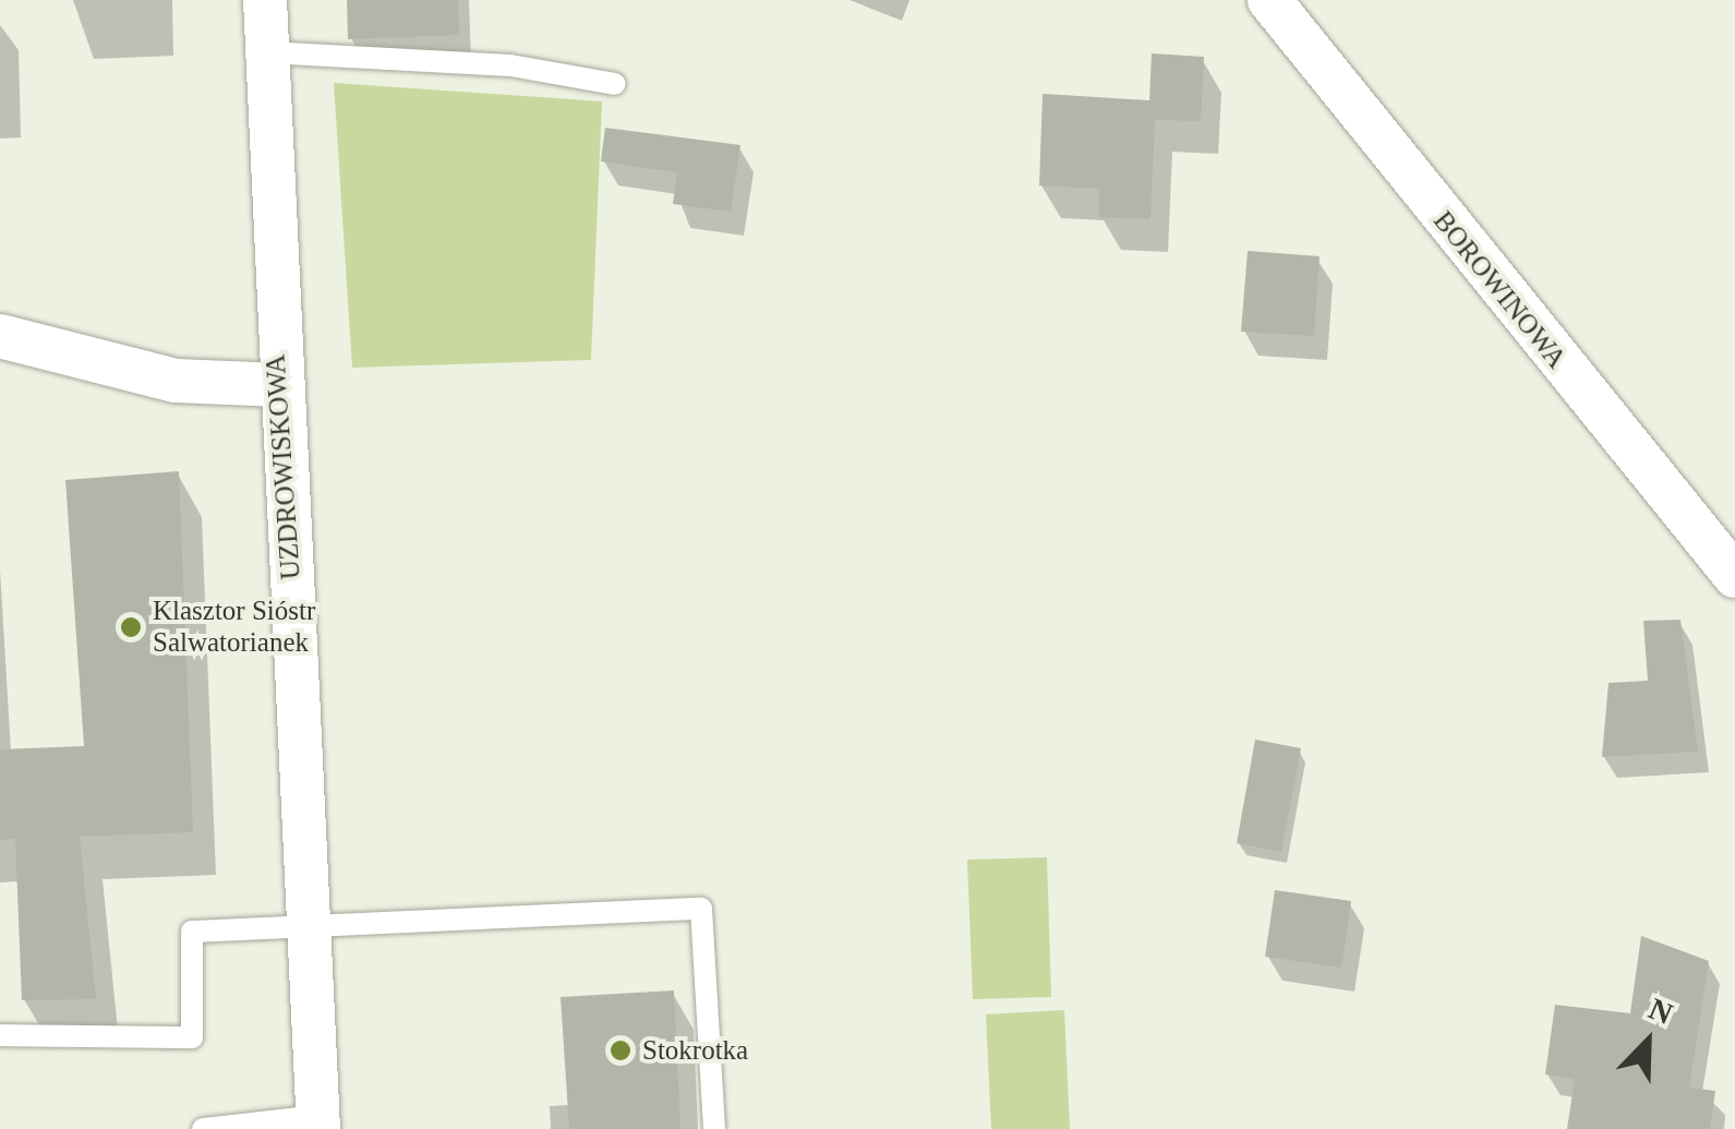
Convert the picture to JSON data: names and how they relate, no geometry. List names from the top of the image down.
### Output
{
  "streets": {
    "street": ["BOROWINOWA", "UZDROWISKOWA"]
  },
  "places": ["Klasztor Sióstr Salwatorianek", "Stokrotka"],
  "north": "top right"
}
